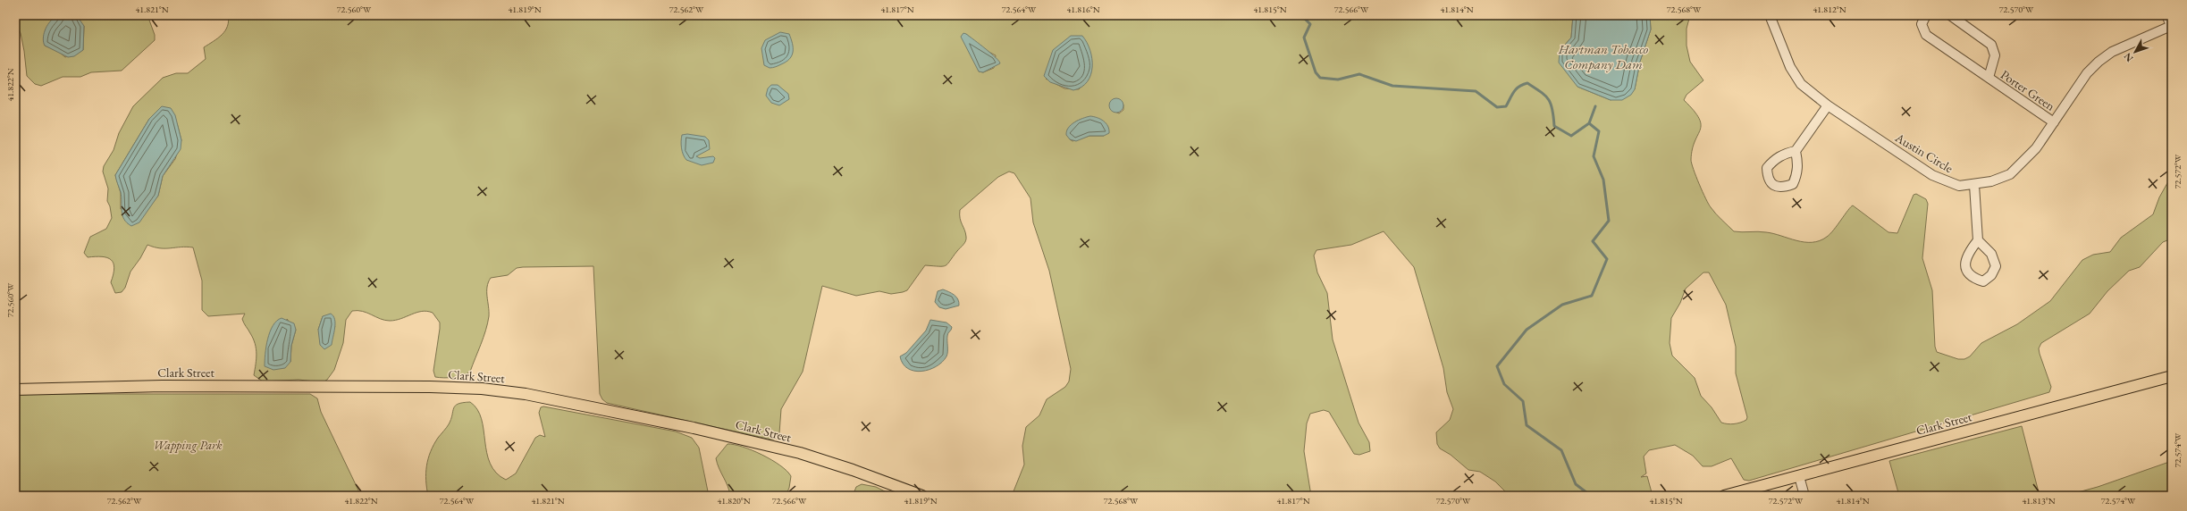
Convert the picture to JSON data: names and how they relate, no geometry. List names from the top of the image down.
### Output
{
  "streets": {
    "main road": ["Clark Street"],
    "street": ["Porter Green", "Austin Circle"]
  },
  "crossings": [
    ["Porter Green", "Austin Circle"]
  ],
  "water": ["Hartman Tobacco Company Dam"],
  "parks": ["Wapping Park"],
  "north": "bottom left",
  "coordinates": [
    "41.821°N",
    "72.560°W",
    "41.819°N",
    "72.562°W",
    "41.817°N",
    "72.564°W",
    "41.816°N",
    "41.815°N",
    "72.566°W",
    "41.814°N",
    "72.568°W",
    "41.812°N",
    "72.570°W",
    "41.822°N",
    "72.572°W",
    "72.574°W",
    "41.820°N",
    "41.813°N"
  ]
}
